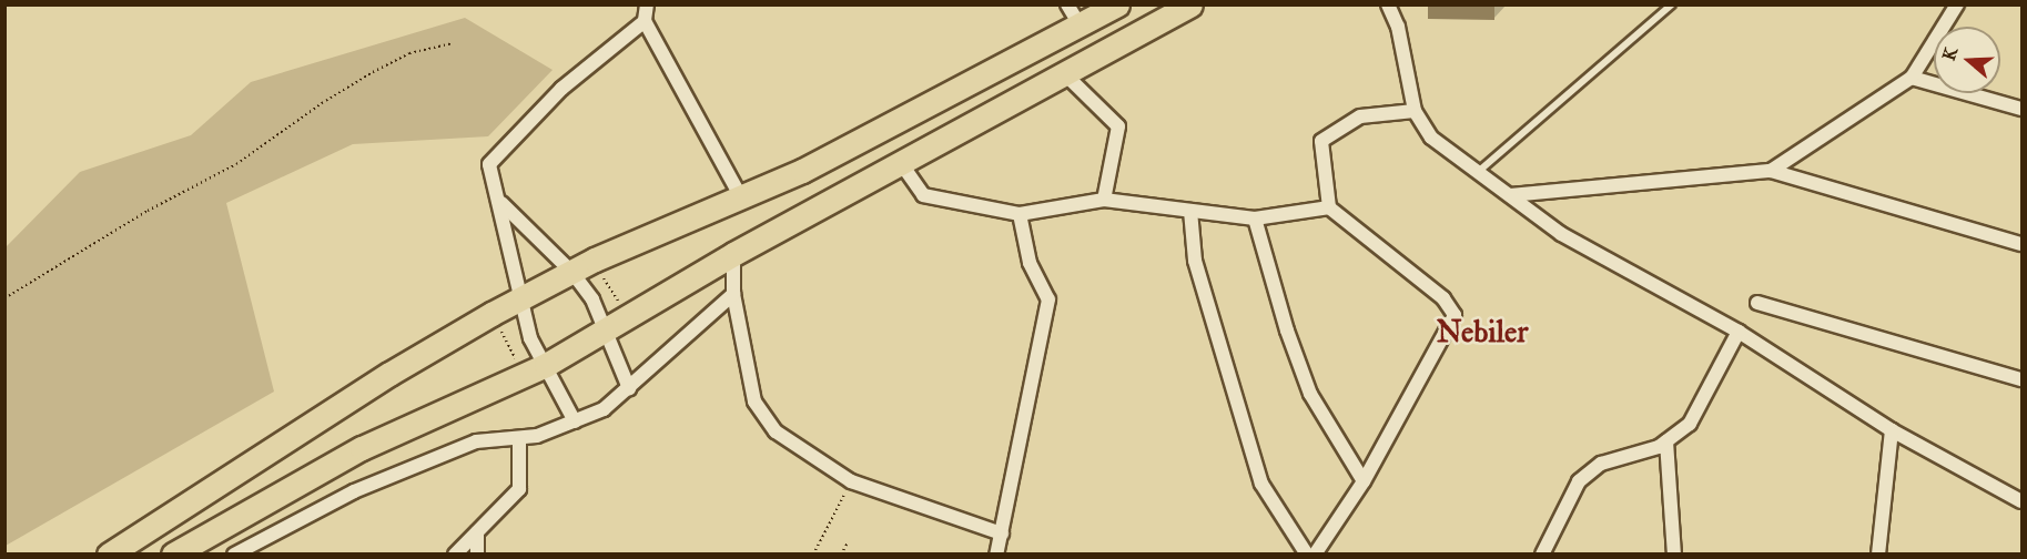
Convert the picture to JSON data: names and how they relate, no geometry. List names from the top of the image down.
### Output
{
  "districts": ["Nebiler"],
  "north": "left"
}
